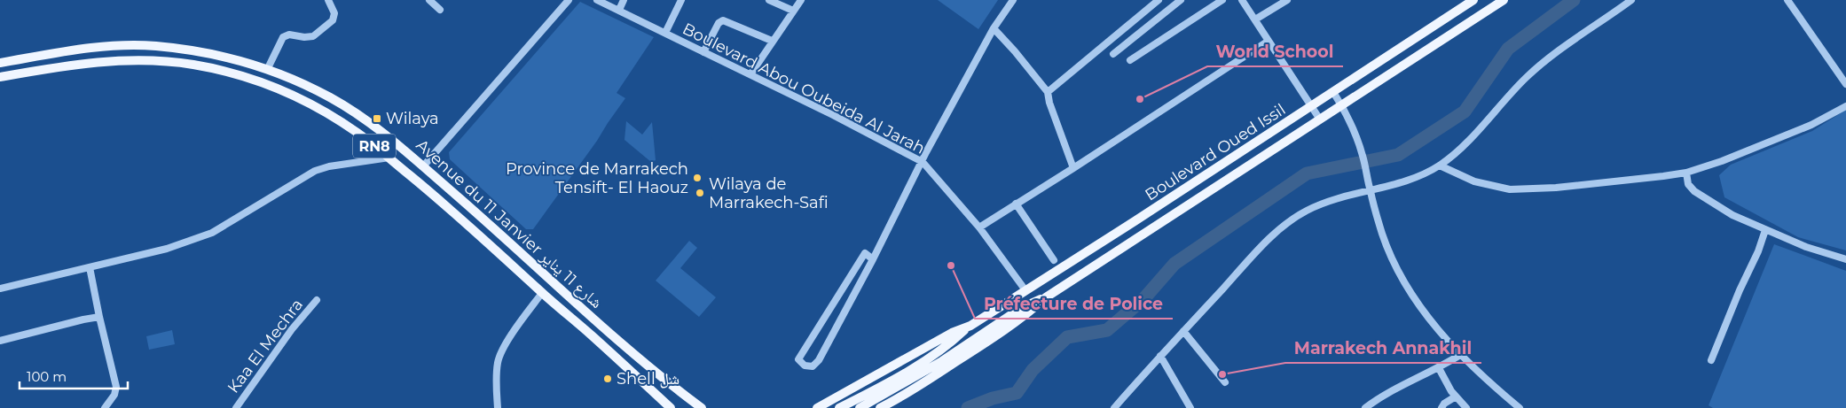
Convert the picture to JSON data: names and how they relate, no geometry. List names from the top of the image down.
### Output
{
  "streets": {
    "main road": ["RN8", "Boulevard Oued Issil", "Avenue du 11 Janvier شارع 11 يناير"],
    "street": ["Boulevard Abou Oubeida Al Jarah", "Kaa El Mechra"]
  },
  "crossings": [
    ["Boulevard Abou Oubeida Al Jarah", "Boulevard Oued Issil"]
  ],
  "places": {
    "other": [
      "World School",
      "Province de Marrakech Tensift- El Haouz",
      "Wilaya de Marrakech-Safi",
      "Préfecture de Police",
      "Marrakech Annakhil",
      "Shell شل"
    ],
    "transit": ["Wilaya"]
  },
  "scale_bar": "100 m"
}
